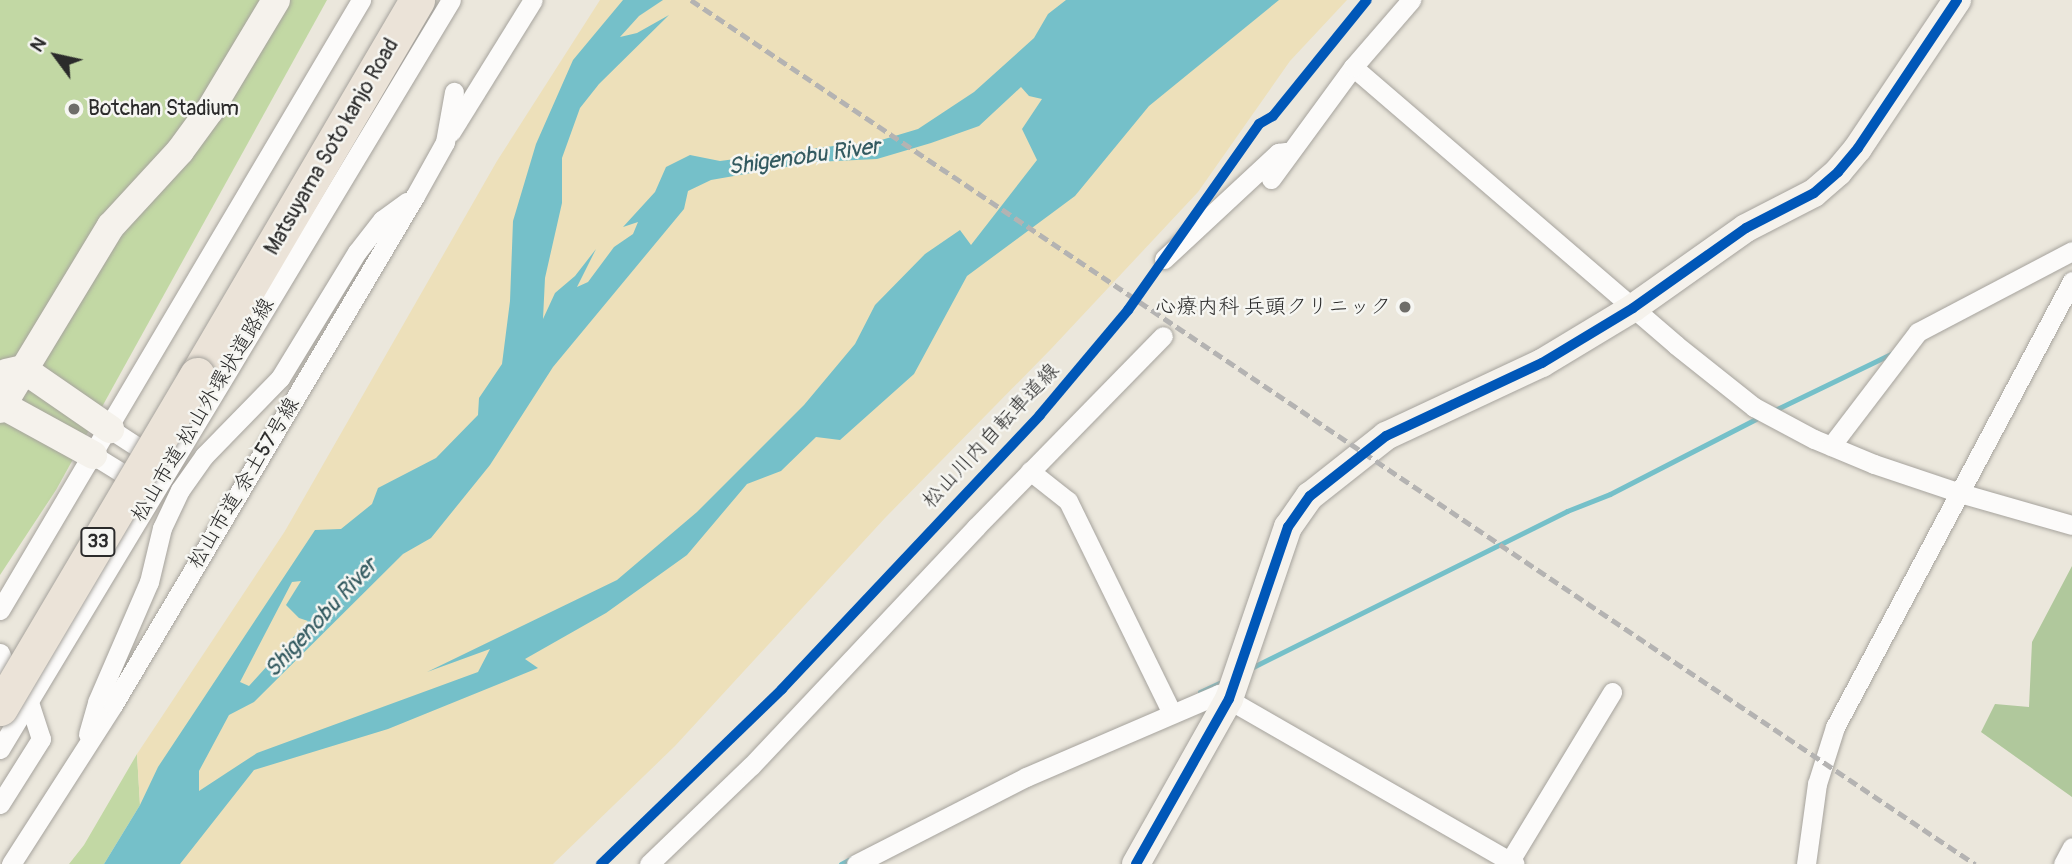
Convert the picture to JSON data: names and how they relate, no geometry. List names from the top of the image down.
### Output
{
  "streets": {
    "highway": ["Matsuyama Soto kanjo Road", "33"],
    "street": ["松山市道 松山外環状道路線", "松山市道 余土57号線"],
    "cycle path": ["松山川内自転車道線"]
  },
  "crossings": [
    ["Matsuyama Soto kanjo Road", "松山市道 松山外環状道路線"]
  ],
  "water": ["Shigenobu River"],
  "places": ["Botchan Stadium", "心療内科 兵頭クリニック"],
  "north": "top left"
}
